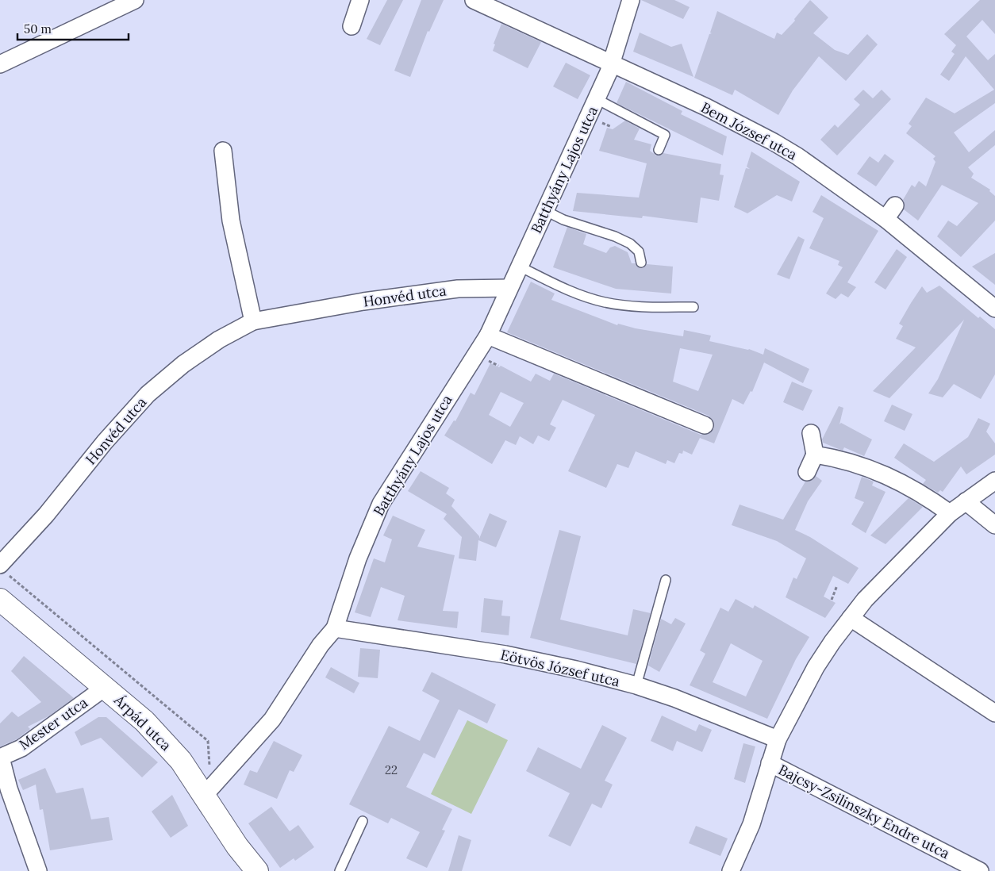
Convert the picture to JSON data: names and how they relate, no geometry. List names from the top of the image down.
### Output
{
  "streets": {
    "street": [
      "Bem József utca",
      "Batthyány Lajos utca",
      "Honvéd utca",
      "Eötvös József utca",
      "Árpád utca",
      "Mester utca",
      "Bajcsy-Zsilinszky Endre utca"
    ]
  },
  "crossings": [
    ["Bem József utca", "Batthyány Lajos utca"],
    ["Batthyány Lajos utca", "Honvéd utca"],
    ["Batthyány Lajos utca", "Eötvös József utca"],
    ["Batthyány Lajos utca", "Árpád utca"],
    ["Eötvös József utca", "Bajcsy-Zsilinszky Endre utca"],
    ["Árpád utca", "Mester utca"]
  ],
  "house_numbers": ["22"],
  "scale_bar": "50 m"
}
